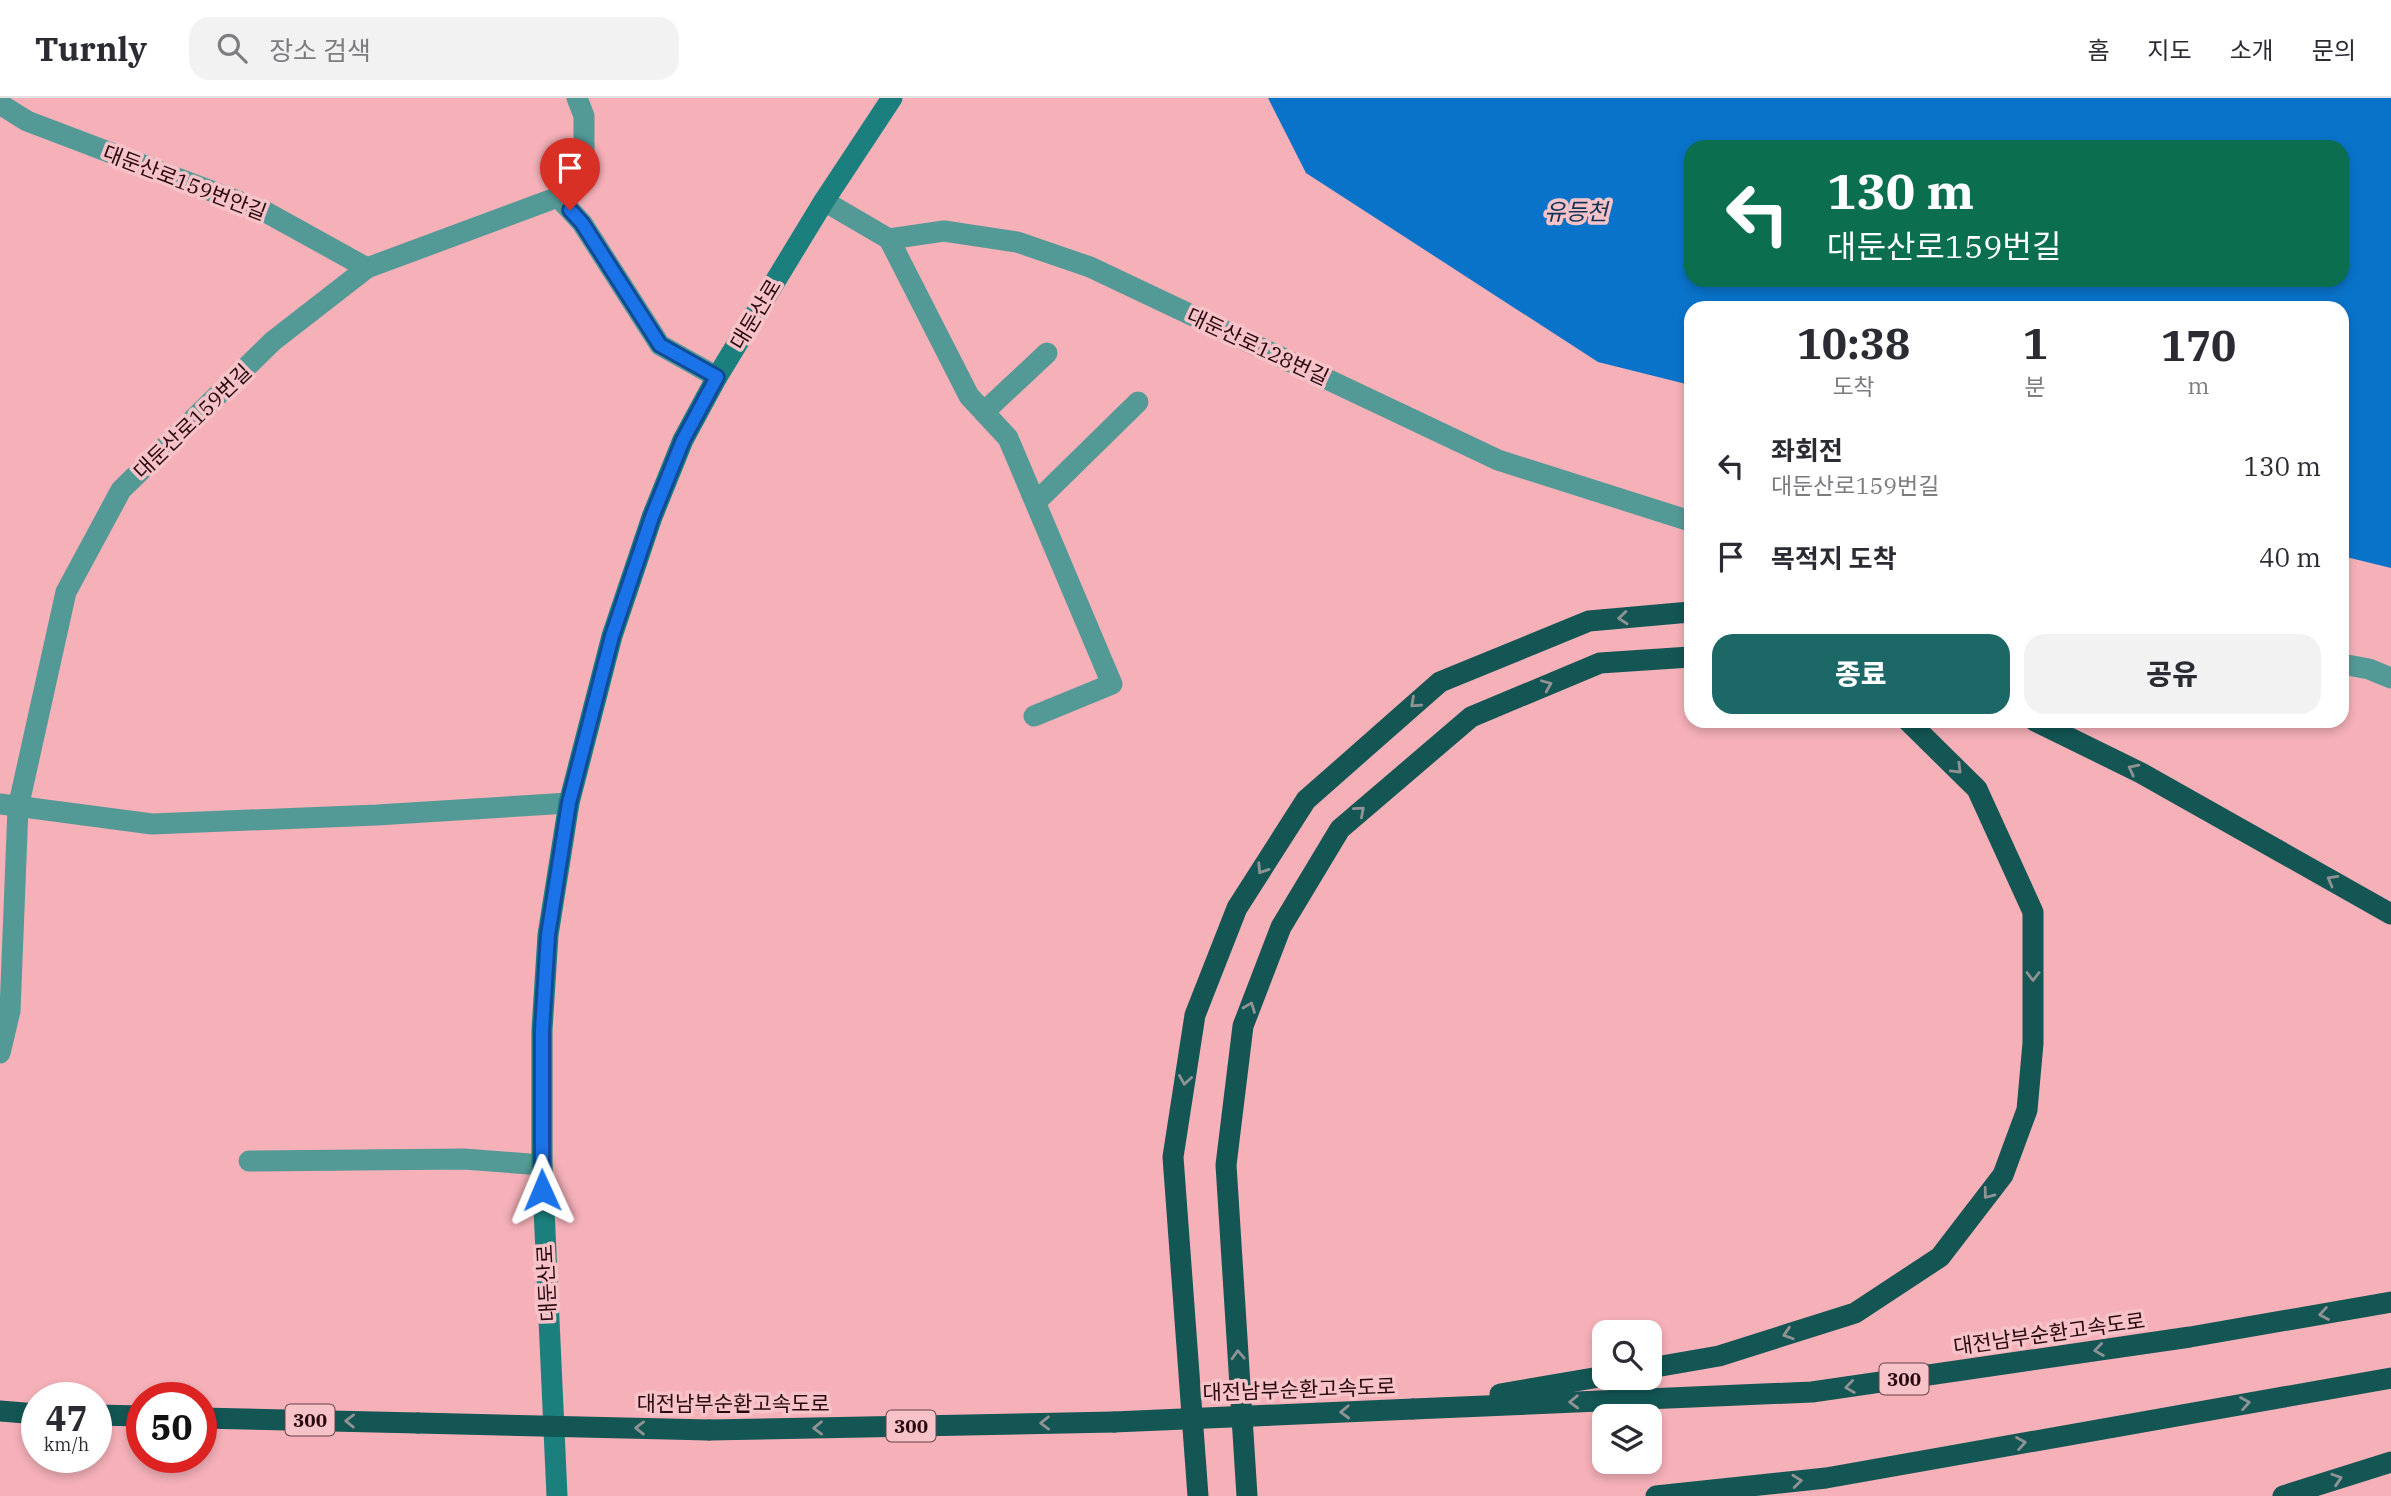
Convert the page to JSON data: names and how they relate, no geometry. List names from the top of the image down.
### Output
{
  "streets": {
    "highway": ["대전남부순환고속도로", "300"],
    "main road": ["대둔산로"],
    "street": ["대둔산로159번안길", "대둔산로128번길", "대둔산로159번길"]
  },
  "crossings": [
    ["대둔산로159번안길", "대둔산로159번길"]
  ],
  "water": ["유등천"],
  "page": {
    "header": "Turnly",
    "search": "장소 검색",
    "nav": [
      "홈",
      "지도",
      "소개",
      "문의"
    ],
    "turn": ["130 m", "대둔산로159번길"],
    "eta": [
      "10:38",
      "도착",
      "1",
      "분",
      "170",
      "m"
    ],
    "list": [
      {
        "name": "좌회전",
        "note": "대둔산로159번길",
        "value": "130 m"
      },
      {
        "name": "목적지 도착",
        "value": "40 m"
      }
    ],
    "buttons": ["종료", "공유"],
    "speed": "47 km/h",
    "limit": "50"
  }
}
